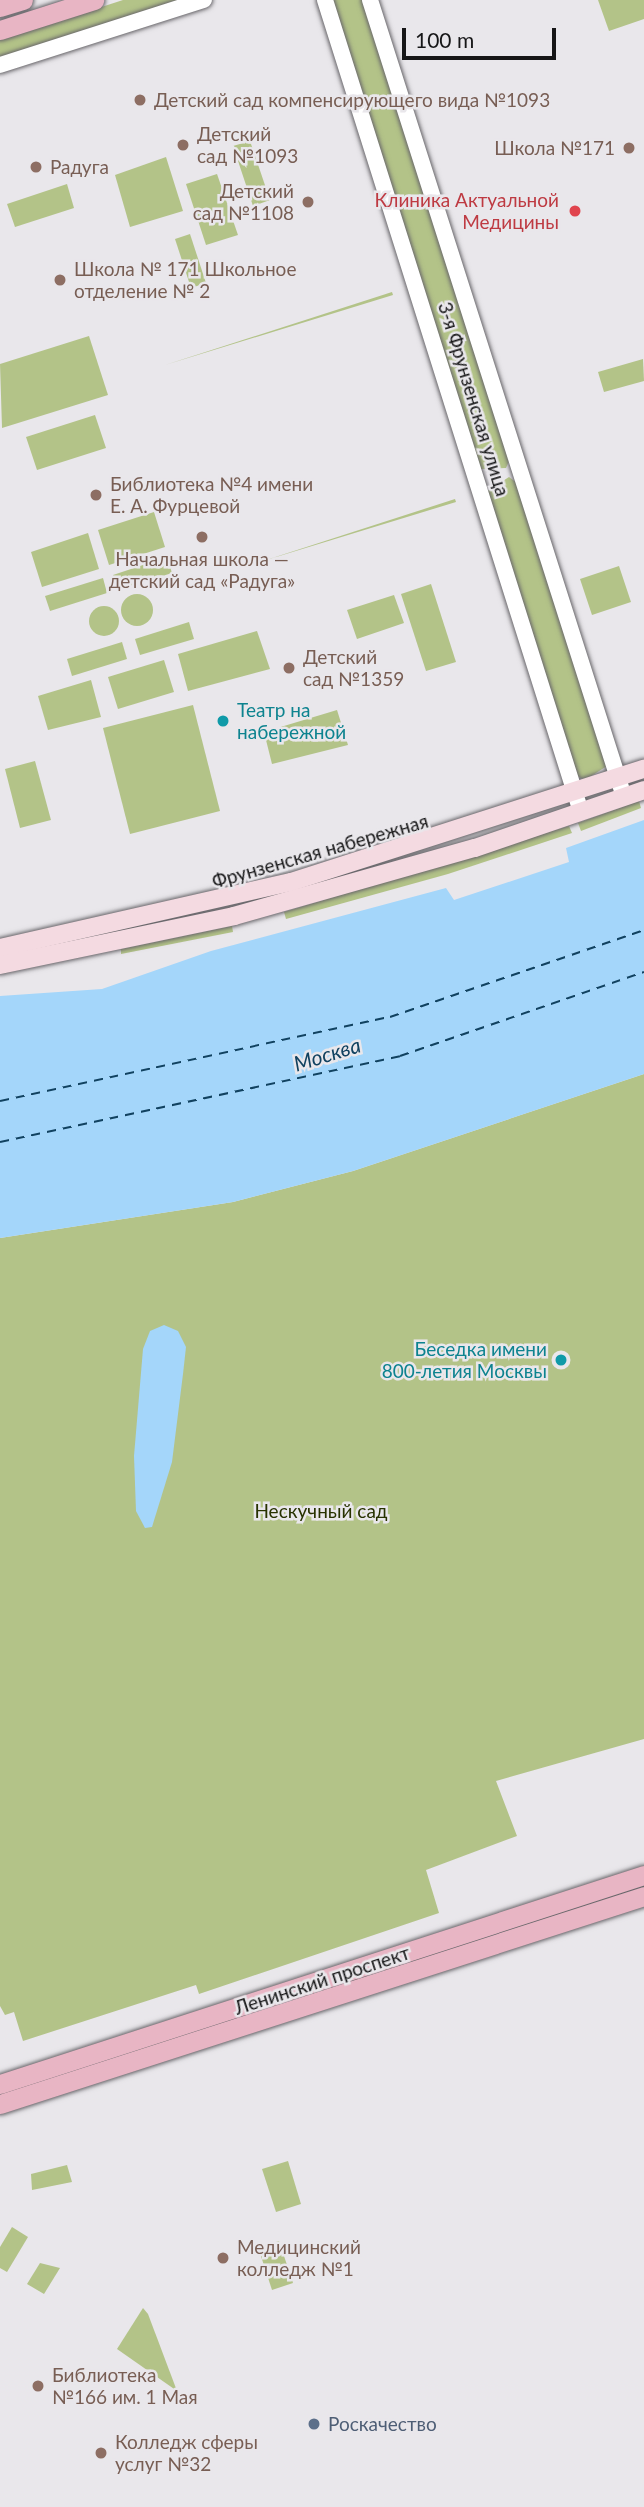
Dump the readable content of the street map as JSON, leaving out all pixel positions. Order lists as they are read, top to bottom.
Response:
{
  "streets": {
    "main road": ["Фрунзенская набережная", "Ленинский проспект"],
    "street": ["3-я Фрунзенская улица"]
  },
  "crossings": [
    ["3-я Фрунзенская улица", "Фрунзенская набережная"]
  ],
  "water": ["Москва"],
  "parks": ["Нескучный сад"],
  "places": [
    "Детский сад компенсирующего вида №1093",
    "Детский сад №1093",
    "Школа №171",
    "Радуга",
    "Детский сад №1108",
    "Клиника Актуальной Медицины",
    "Школа № 171 Школьное отделение № 2",
    "Библиотека №4 имени Е. А. Фурцевой",
    "Начальная школа — детский сад «Радуга»",
    "Детский сад №1359",
    "Театр на набережной",
    "Беседка имени 800-летия Москвы",
    "Медицинский колледж №1",
    "Библиотека №166 им. 1 Мая",
    "Роскачество",
    "Колледж сферы услуг №32"
  ],
  "scale_bar": "100 m"
}
